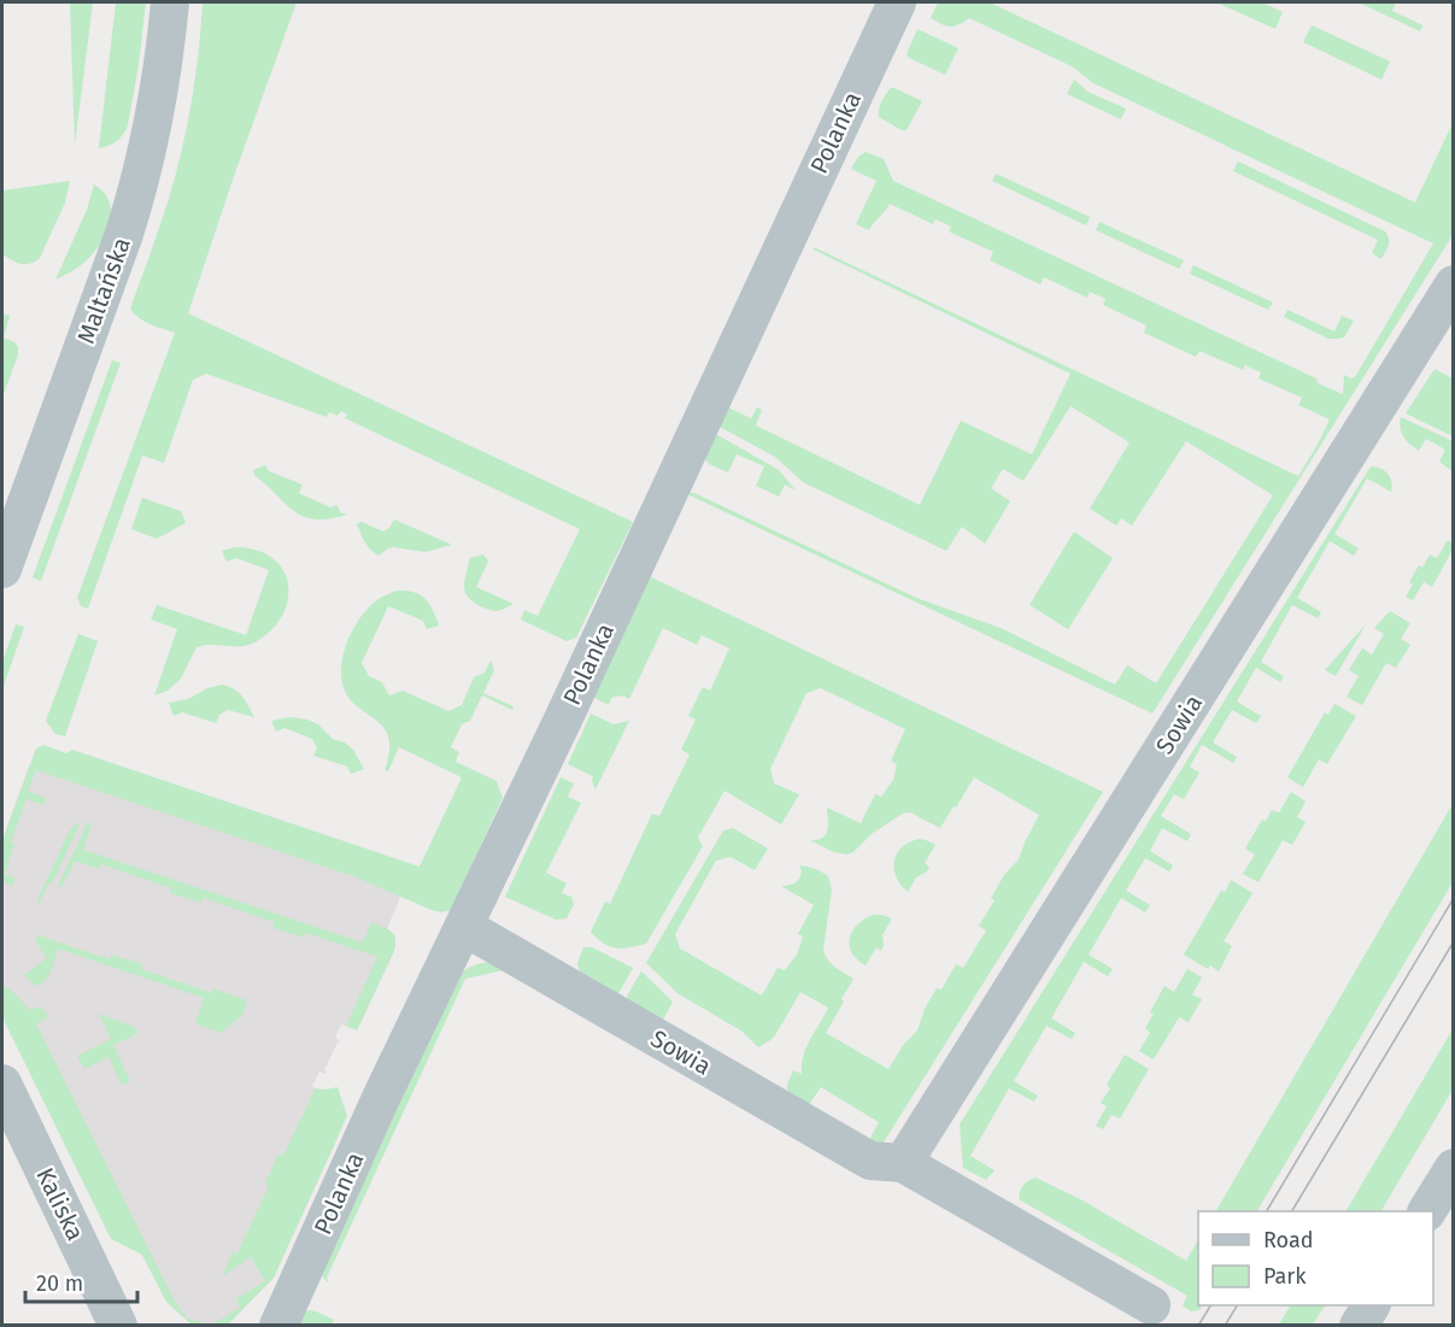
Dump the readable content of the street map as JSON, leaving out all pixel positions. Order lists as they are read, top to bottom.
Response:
{
  "streets": {
    "street": [
      "Polanka",
      "Maltańska",
      "Sowia",
      "Kaliska"
    ]
  },
  "crossings": [
    ["Polanka", "Sowia"]
  ],
  "legend": ["Road", "Park"],
  "scale_bar": "20 m"
}
